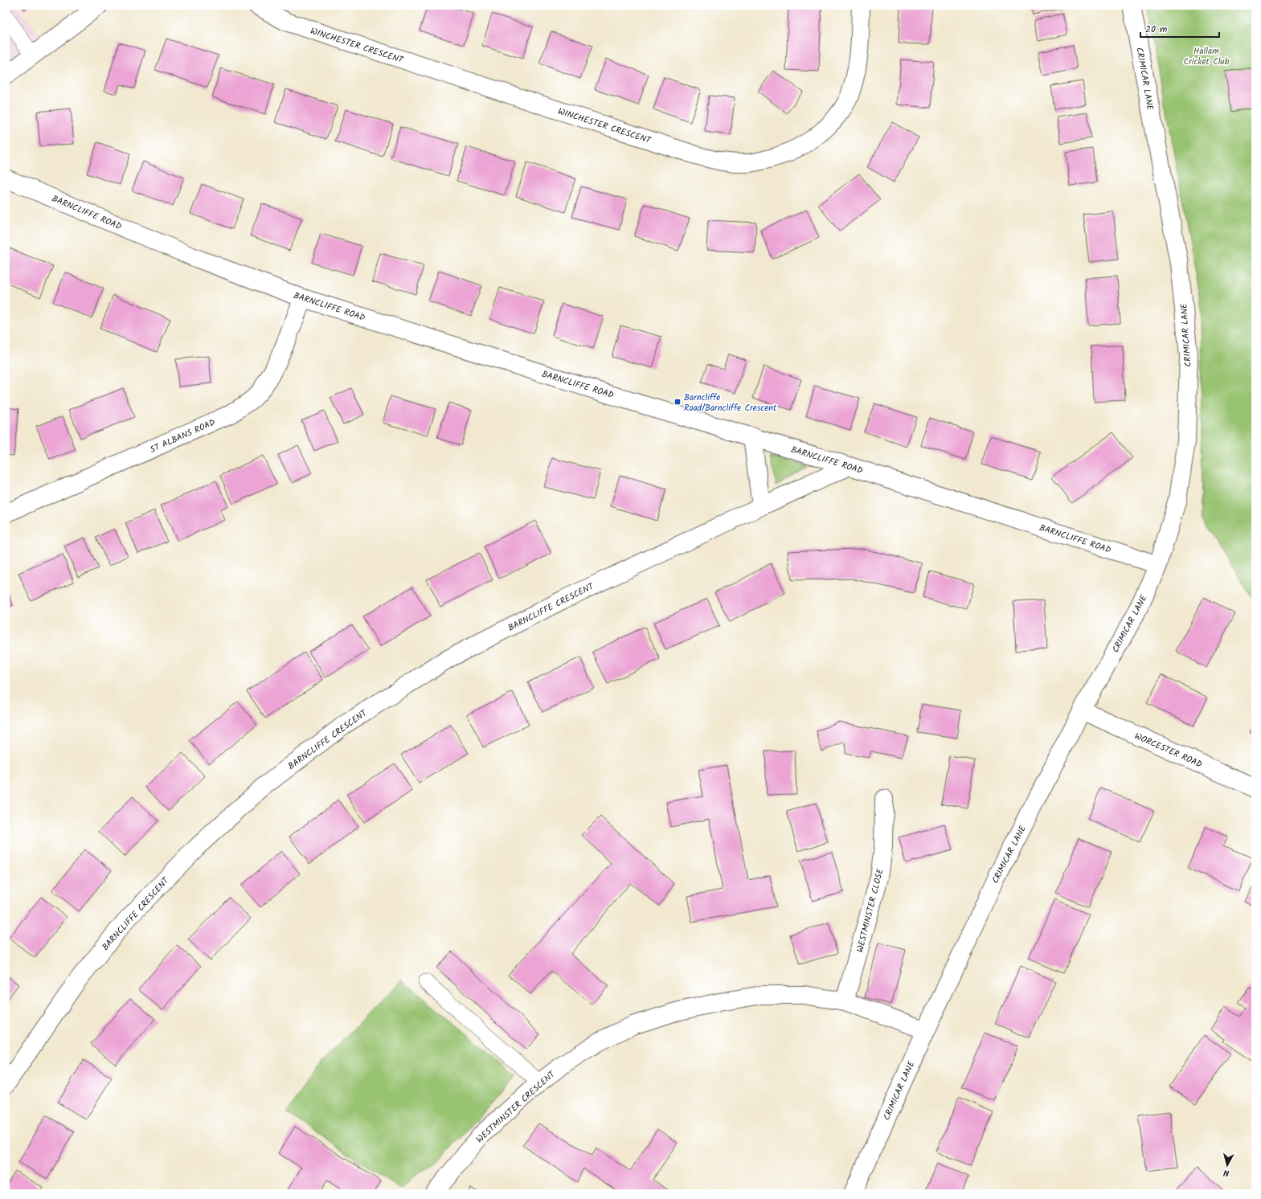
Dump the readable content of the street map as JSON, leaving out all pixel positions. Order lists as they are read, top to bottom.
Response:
{
  "streets": {
    "street": [
      "WINCHESTER CRESCENT",
      "CRIMICAR LANE",
      "BARNCLIFFE ROAD",
      "ST ALBANS ROAD",
      "BARNCLIFFE CRESCENT",
      "WORCESTER ROAD",
      "WESTMINSTER CLOSE",
      "WESTMINSTER CRESCENT"
    ]
  },
  "crossings": [
    ["CRIMICAR LANE", "BARNCLIFFE ROAD"],
    ["CRIMICAR LANE", "WORCESTER ROAD"],
    ["CRIMICAR LANE", "WESTMINSTER CRESCENT"],
    ["BARNCLIFFE ROAD", "ST ALBANS ROAD"],
    ["BARNCLIFFE ROAD", "BARNCLIFFE CRESCENT"],
    ["WESTMINSTER CLOSE", "WESTMINSTER CRESCENT"]
  ],
  "parks": ["Hallam Cricket Club"],
  "places": {
    "transit": ["Barncliffe Road/Barncliffe Crescent"]
  },
  "scale_bar": "20 m",
  "north": "bottom"
}
